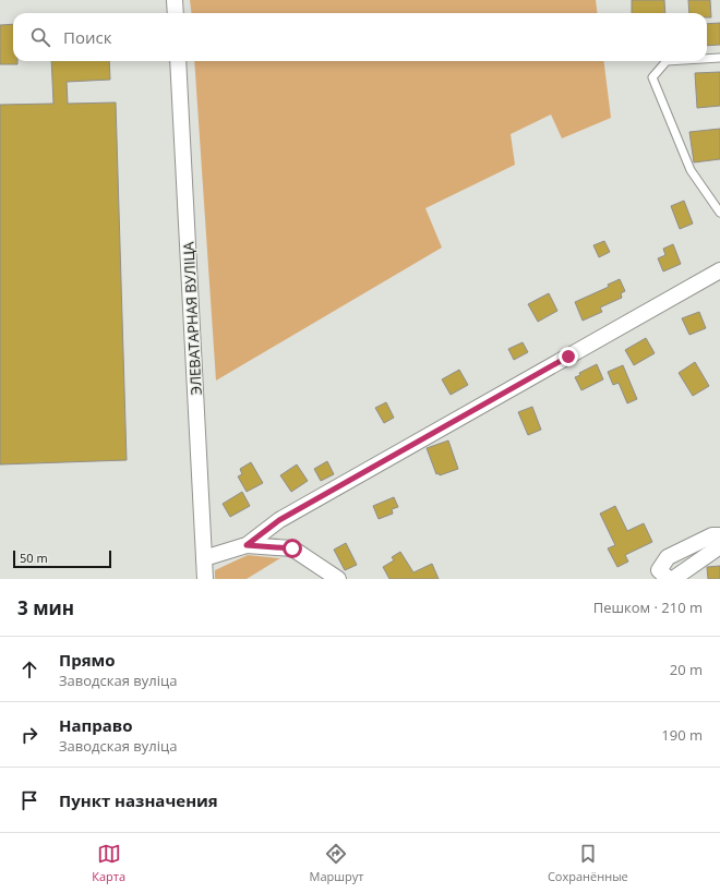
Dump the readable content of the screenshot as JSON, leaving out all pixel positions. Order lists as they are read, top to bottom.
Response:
{
  "streets": {
    "street": ["ЭЛЕВАТАРНАЯ ВУЛІЦА"]
  },
  "scale_bar": "50 m",
  "page": {
    "search": "Поиск",
    "scale": "50 m",
    "heading": ["3 мин", "Пешком · 210 m"],
    "list": [
      ["Прямо", "Заводская вуліца", "20 m"],
      ["Направо", "Заводская вуліца", "190 m"],
      "Пункт назначения"
    ],
    "nav": ["Карта", "Маршрут", "Сохранённые"]
  }
}
